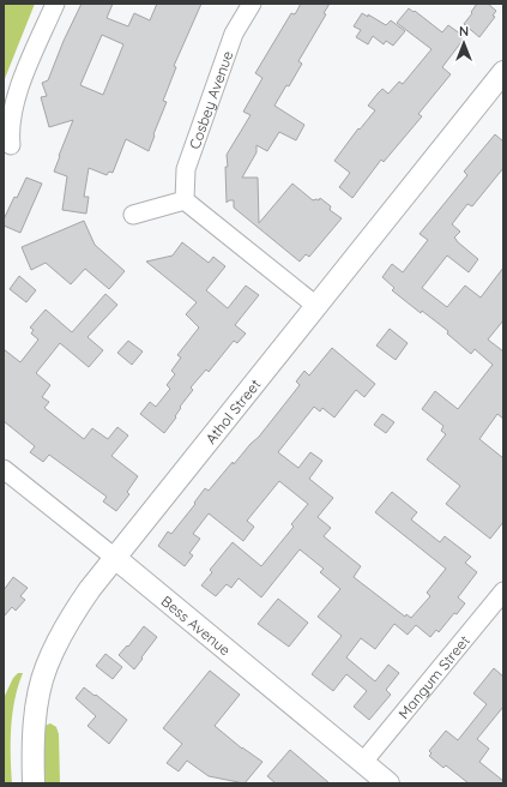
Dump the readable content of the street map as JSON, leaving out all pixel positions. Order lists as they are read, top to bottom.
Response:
{
  "streets": {
    "street": [
      "Cosbey Avenue",
      "Athol Street",
      "Bess Avenue",
      "Mangum Street"
    ]
  },
  "crossings": [
    ["Athol Street", "Bess Avenue"],
    ["Bess Avenue", "Mangum Street"]
  ],
  "north": "top"
}
